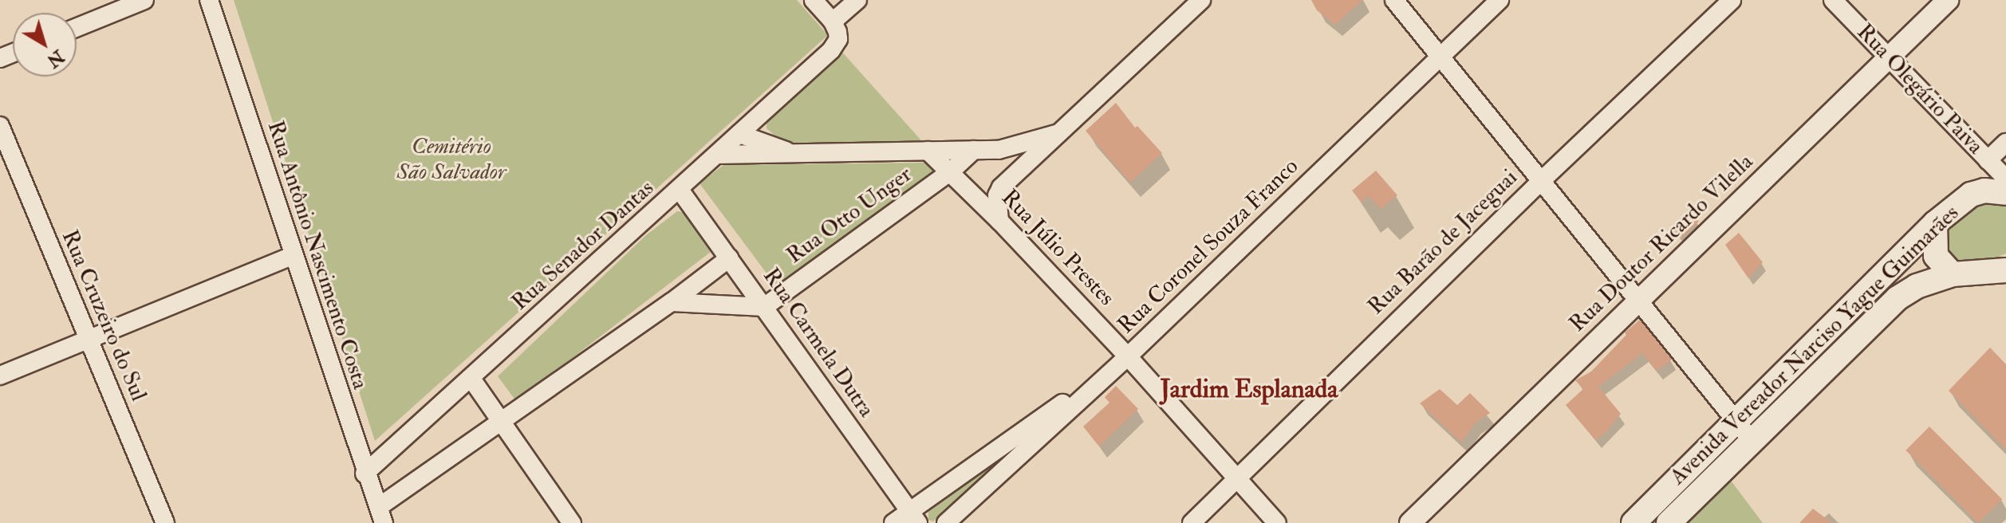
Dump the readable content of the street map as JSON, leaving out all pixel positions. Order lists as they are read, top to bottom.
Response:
{
  "streets": {
    "main road": ["Avenida Vereador Narciso Yague Guimarães"],
    "street": [
      "Rua Olegário Paiva",
      "Rua Otto Unger",
      "Rua Barão de Jaceguai",
      "Rua Doutor Ricardo Vilella",
      "Rua Senador Dantas",
      "Rua Coronel Souza Franco",
      "Rua Júlio Prestes",
      "Rua Antônio Nascimento Costa",
      "Rua Cruzeiro do Sul",
      "Rua Carmela Dutra"
    ]
  },
  "crossings": [
    ["Rua Olegário Paiva", "Rua Doutor Ricardo Vilella"],
    ["Rua Otto Unger", "Rua Senador Dantas"],
    ["Rua Otto Unger", "Rua Júlio Prestes"],
    ["Rua Otto Unger", "Rua Carmela Dutra"],
    ["Rua Barão de Jaceguai", "Rua Júlio Prestes"],
    ["Rua Senador Dantas", "Rua Antônio Nascimento Costa"],
    ["Rua Senador Dantas", "Rua Carmela Dutra"],
    ["Rua Coronel Souza Franco", "Rua Júlio Prestes"]
  ],
  "districts": ["Jardim Esplanada"],
  "parks": ["Cemitério São Salvador"],
  "north": "bottom right"
}
